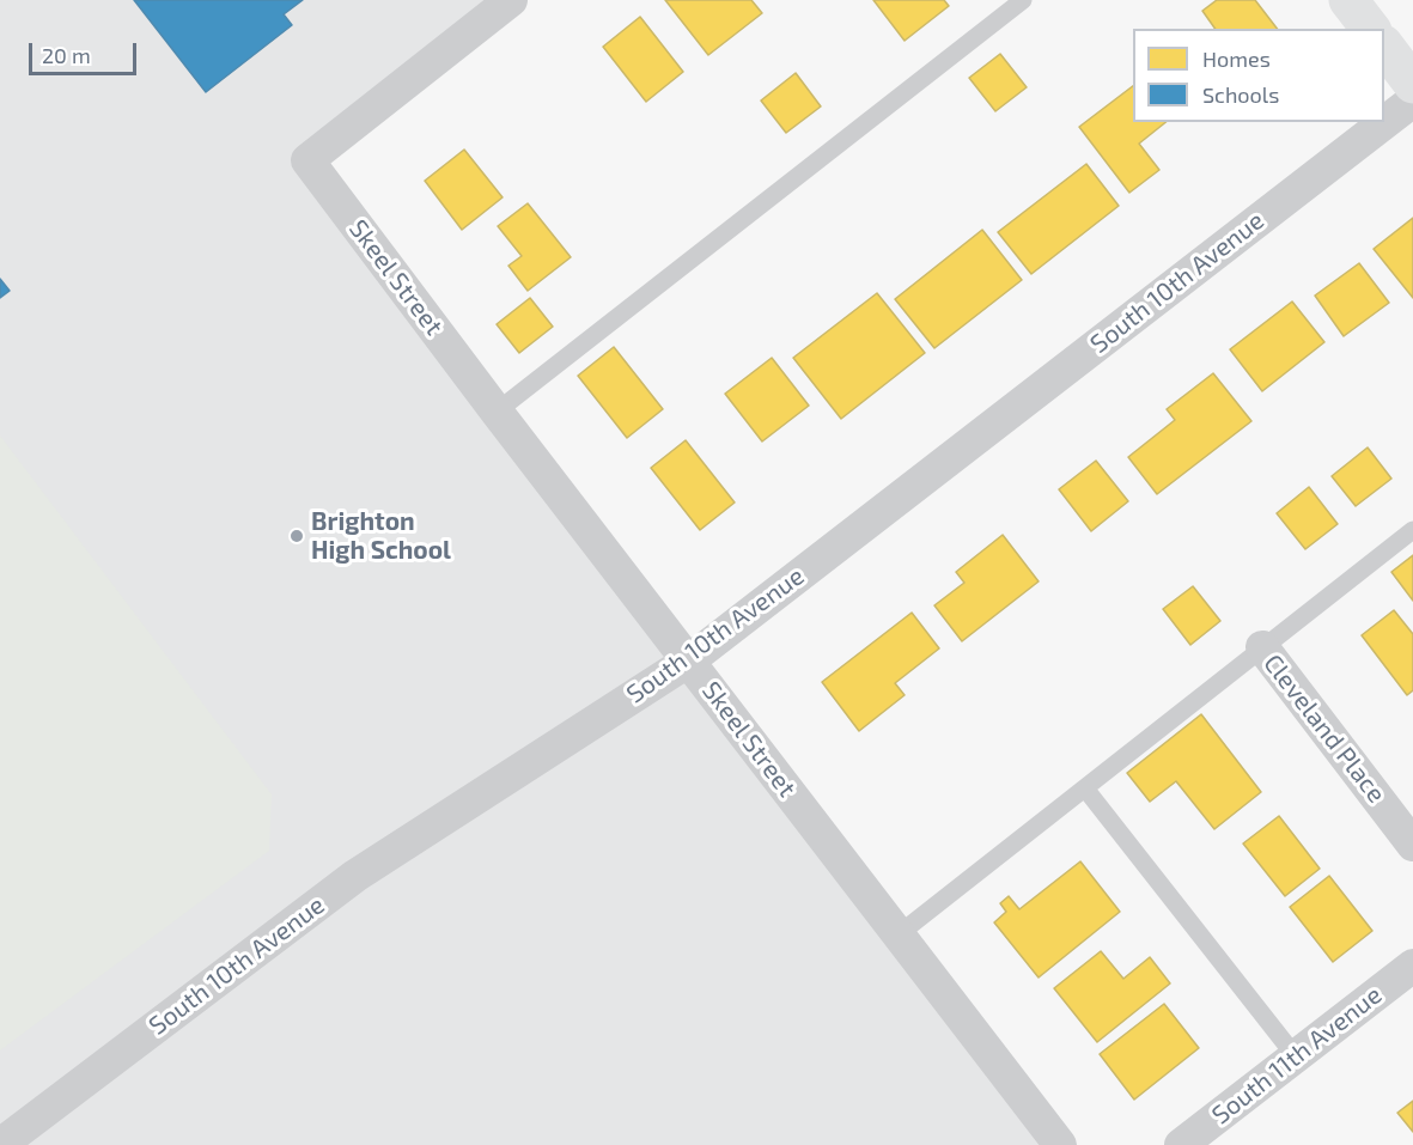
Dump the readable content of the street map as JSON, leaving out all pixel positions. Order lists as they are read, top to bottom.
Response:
{
  "streets": {
    "street": [
      "Skeel Street",
      "South 10th Avenue",
      "Cleveland Place",
      "South 11th Avenue"
    ]
  },
  "crossings": [
    ["Skeel Street", "South 10th Avenue"]
  ],
  "places": ["Brighton High School"],
  "legend": ["Homes", "Schools"],
  "scale_bar": "20 m"
}
